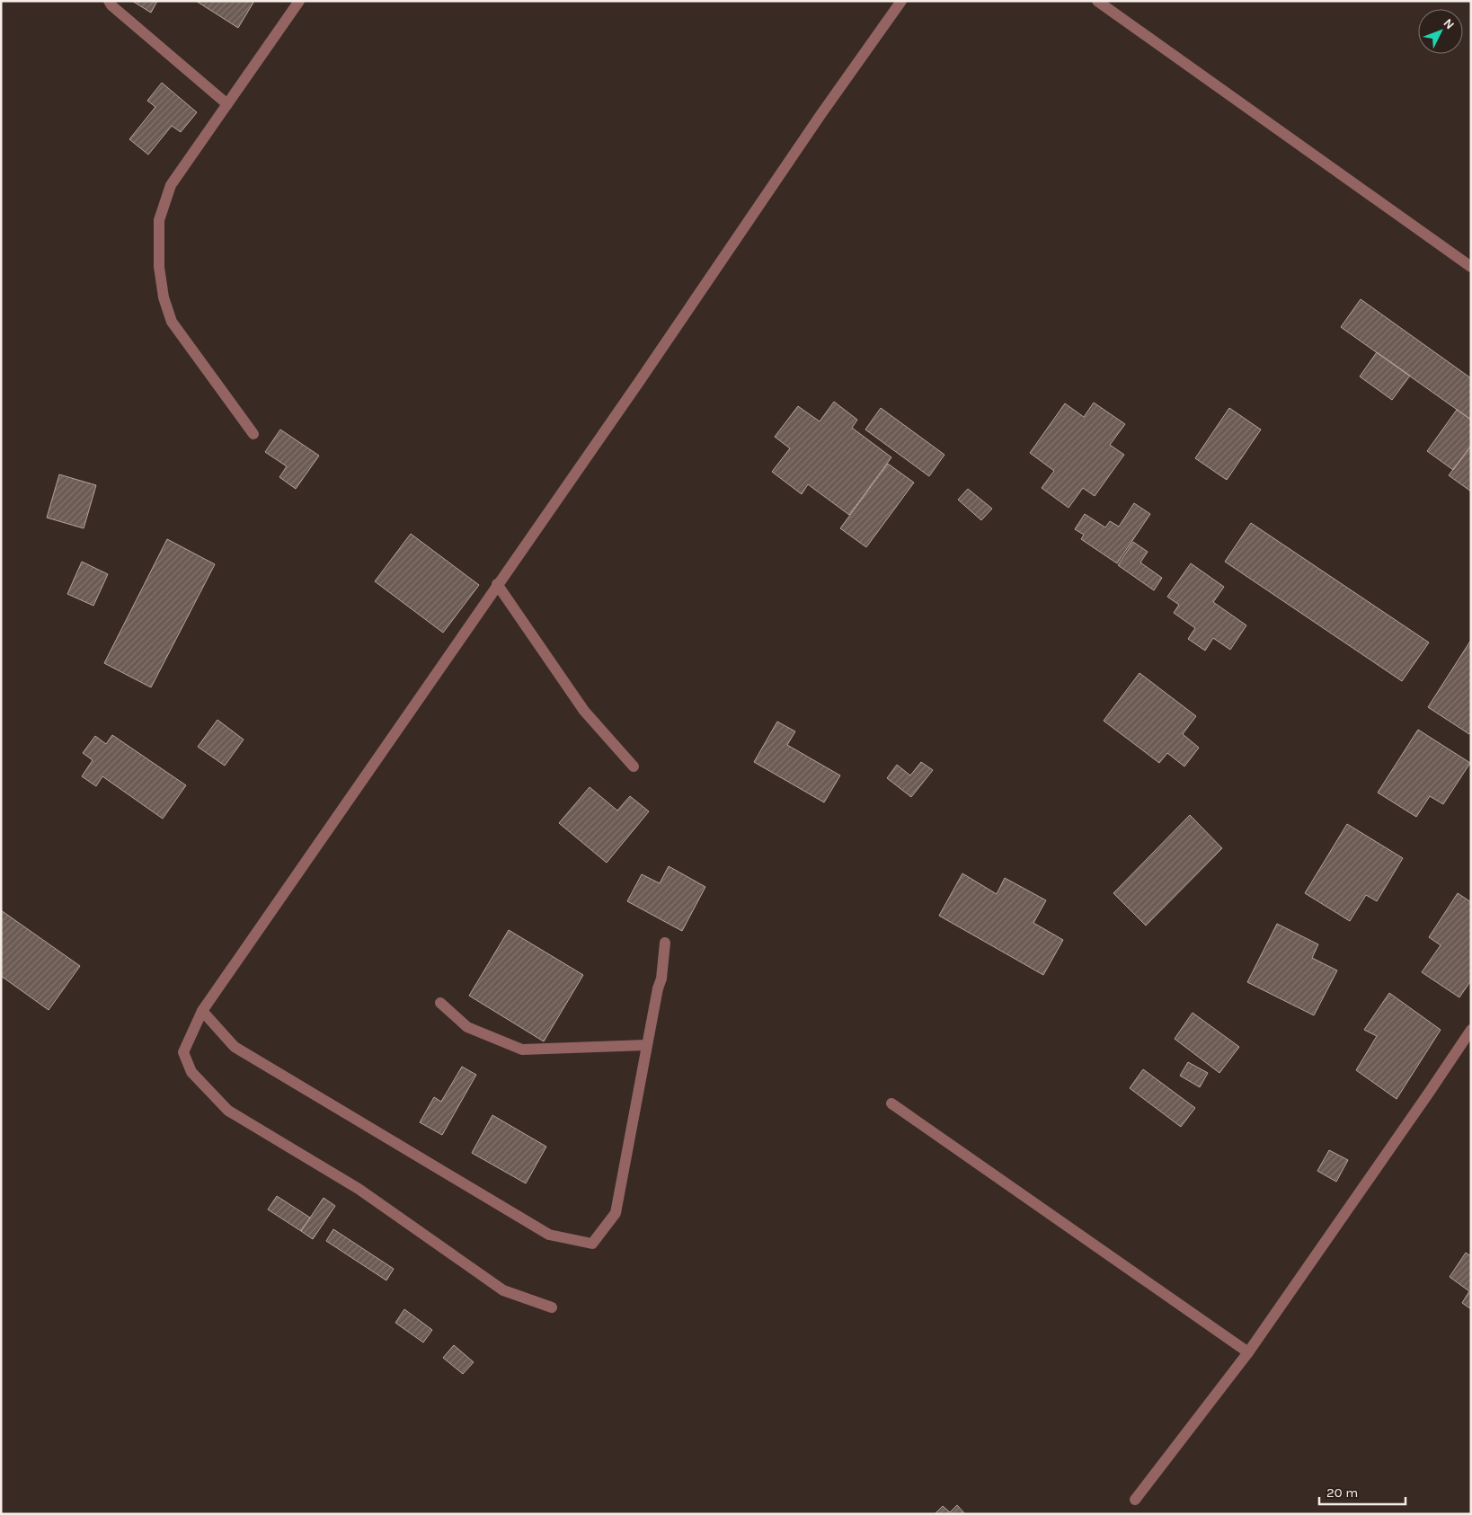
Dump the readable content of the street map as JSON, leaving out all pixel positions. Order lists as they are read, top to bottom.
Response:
{
  "scale_bar": "20 m",
  "north": "top right"
}
